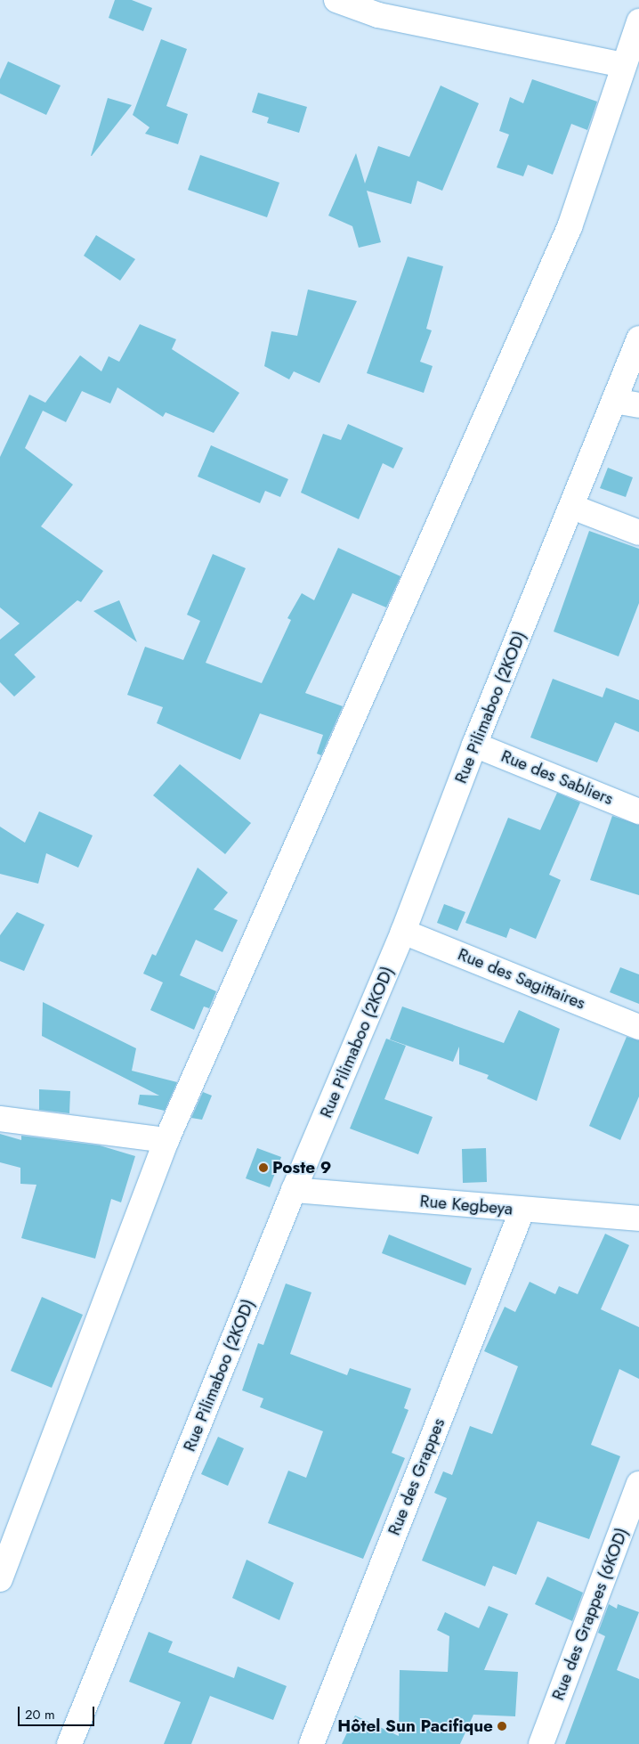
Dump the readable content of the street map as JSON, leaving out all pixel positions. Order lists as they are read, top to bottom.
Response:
{
  "streets": {
    "street": [
      "Rue Pilimaboo (2KOD)",
      "Rue des Sabliers",
      "Rue des Sagittaires",
      "Rue Kegbeya",
      "Rue des Grappes",
      "Rue des Grappes (6KOD)"
    ]
  },
  "crossings": [
    ["Rue Pilimaboo (2KOD)", "Rue des Sabliers"],
    ["Rue Pilimaboo (2KOD)", "Rue des Sagittaires"],
    ["Rue Pilimaboo (2KOD)", "Rue Kegbeya"],
    ["Rue Kegbeya", "Rue des Grappes"]
  ],
  "places": ["Poste 9", "Hôtel Sun Pacifique"],
  "scale_bar": "20 m"
}
